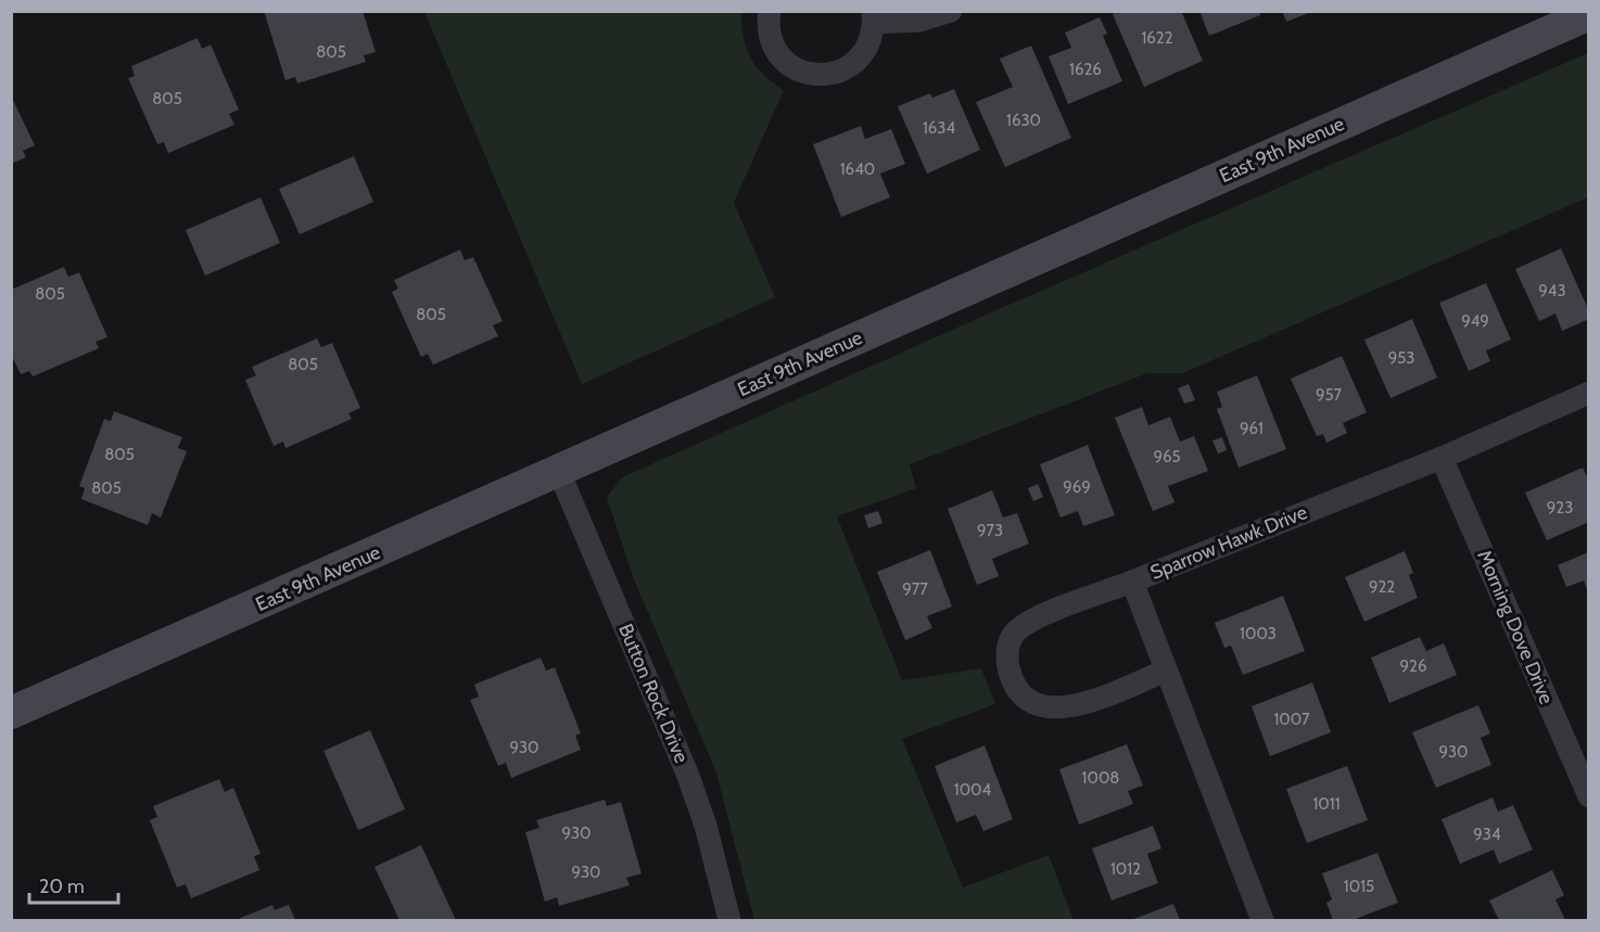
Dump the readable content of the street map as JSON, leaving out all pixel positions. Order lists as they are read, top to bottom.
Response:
{
  "streets": {
    "main road": ["East 9th Avenue"],
    "street": ["Sparrow Hawk Drive", "Morning Dove Drive", "Button Rock Drive"]
  },
  "crossings": [
    ["East 9th Avenue", "Button Rock Drive"],
    ["Sparrow Hawk Drive", "Morning Dove Drive"]
  ],
  "house_numbers": [
    "1622",
    "805",
    "1626",
    "805",
    "1630",
    "1634",
    "1640",
    "943",
    "805",
    "805",
    "949",
    "953",
    "805",
    "957",
    "961",
    "805",
    "965",
    "969",
    "805",
    "923",
    "973",
    "922",
    "977",
    "1003",
    "926",
    "1007",
    "930",
    "930",
    "1008",
    "1004",
    "1011",
    "930",
    "934",
    "1012",
    "930",
    "1015"
  ],
  "scale_bar": "20 m"
}
